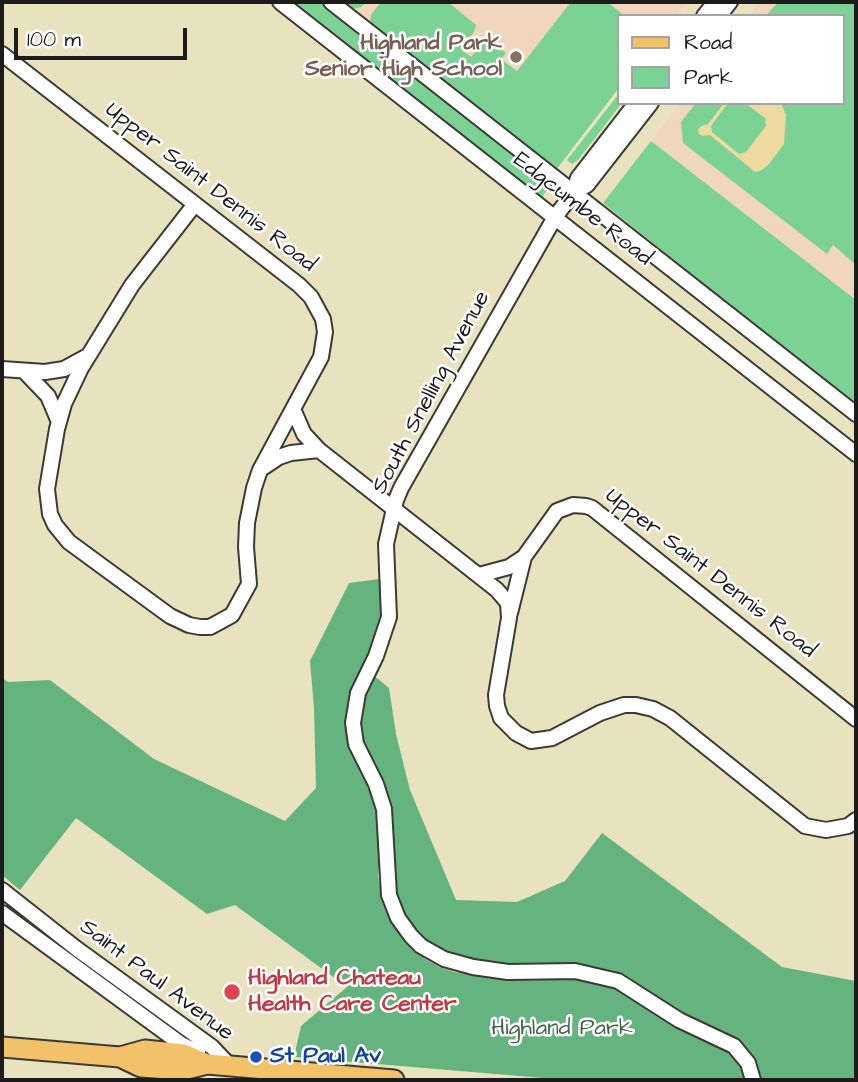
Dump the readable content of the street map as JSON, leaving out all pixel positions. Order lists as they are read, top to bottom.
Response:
{
  "streets": {
    "street": [
      "Upper Saint Dennis Road",
      "Edgcumbe Road",
      "South Snelling Avenue",
      "Saint Paul Avenue"
    ]
  },
  "crossings": [
    ["Edgcumbe Road", "South Snelling Avenue"]
  ],
  "parks": ["Highland Park"],
  "places": ["Highland Park Senior High School", "Highland Chateau Health Care Center", "St Paul Av"],
  "legend": ["Road", "Park"],
  "scale_bar": "100 m"
}
